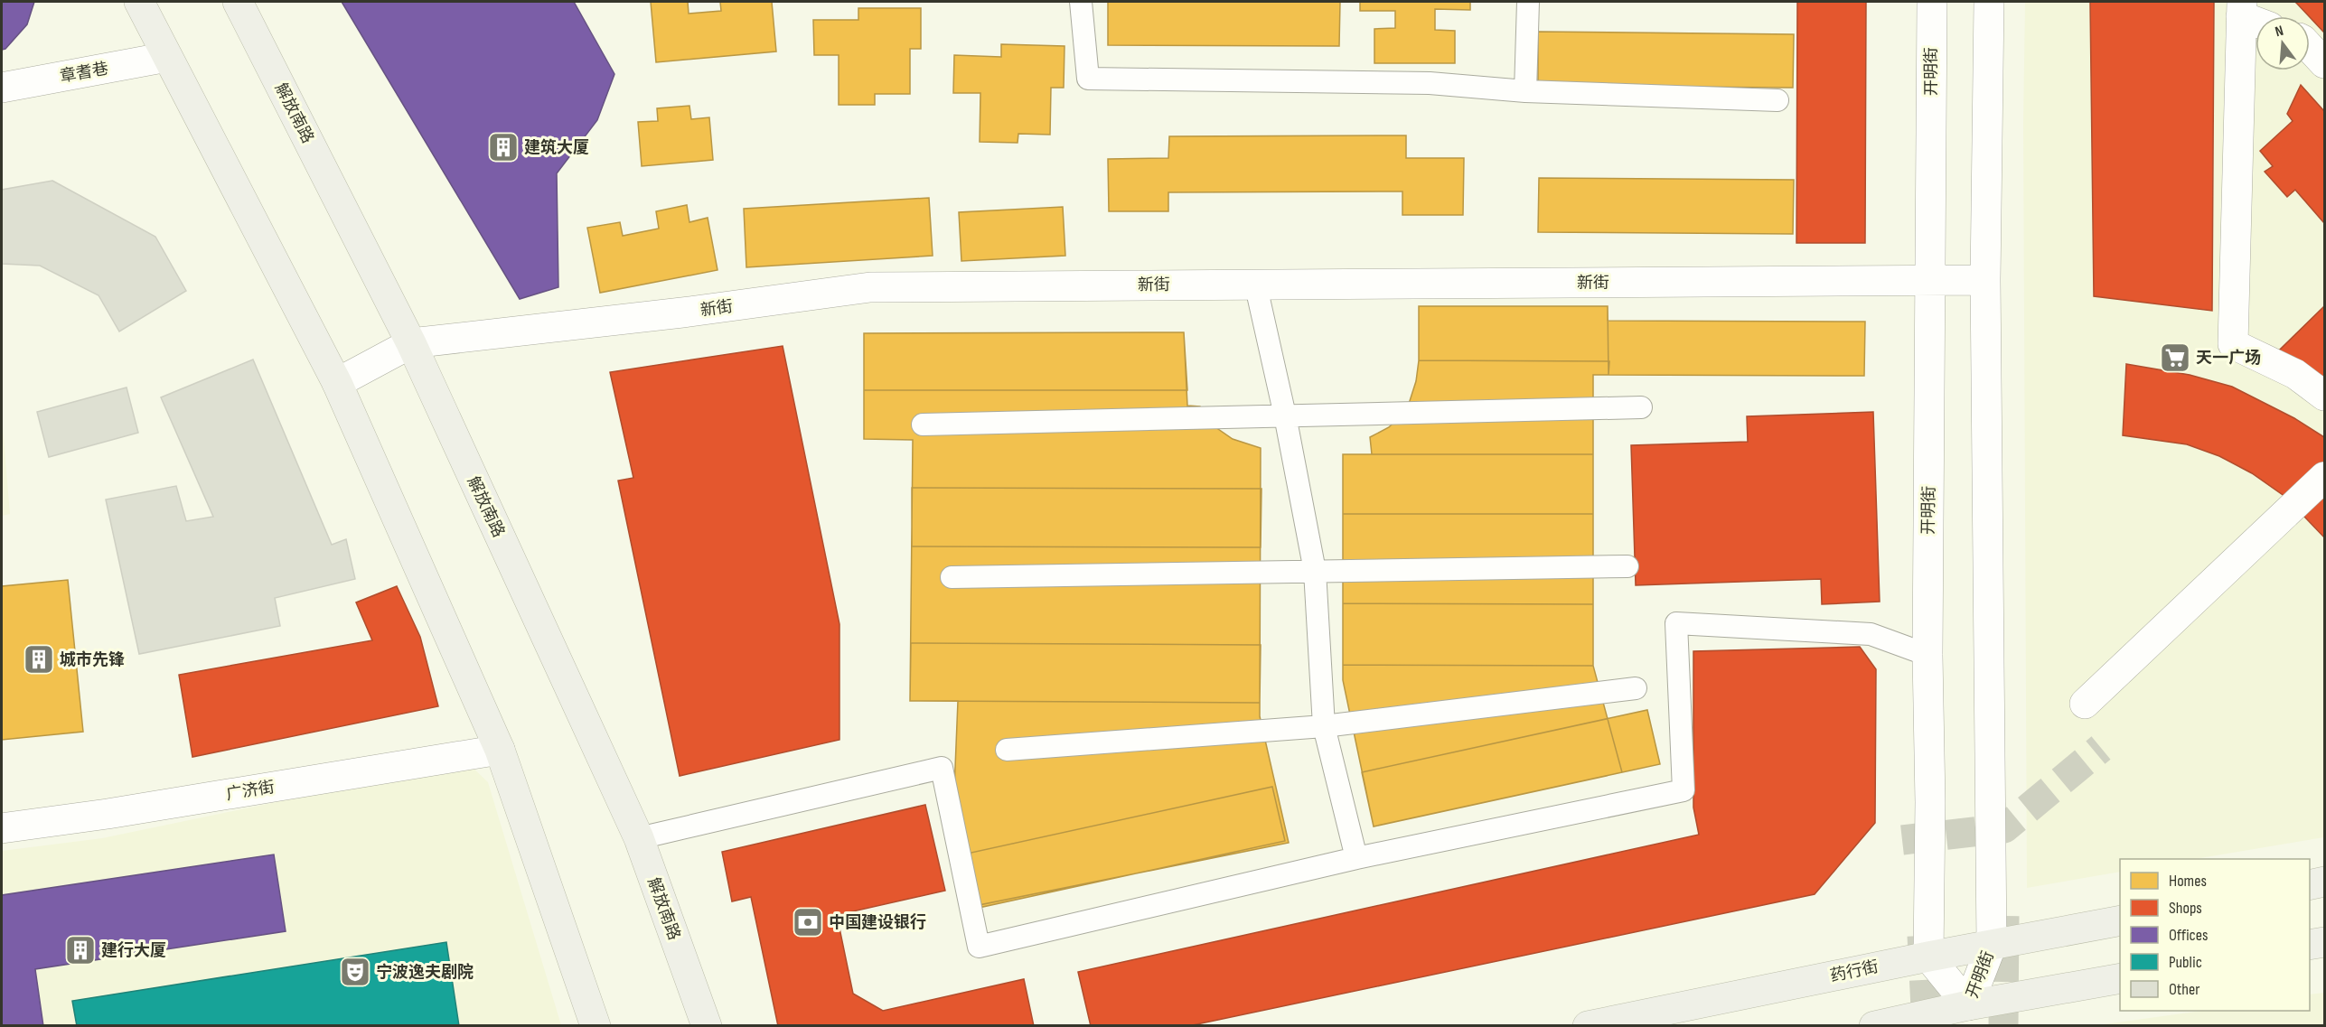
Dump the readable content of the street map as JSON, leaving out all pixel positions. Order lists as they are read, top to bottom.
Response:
{
  "streets": {
    "main road": ["解放南路", "药行街"],
    "street": [
      "开明街",
      "章耆巷",
      "新街",
      "广济街"
    ]
  },
  "crossings": [
    ["开明街", "新街"],
    ["开明街", "药行街"],
    ["解放南路", "新街"]
  ],
  "places": {
    "building": ["建筑大厦", "城市先锋", "建行大厦"],
    "supermarket": ["天一广场"],
    "bank": ["中国建设银行"],
    "theatre": ["宁波逸夫剧院"]
  },
  "legend": [
    "Homes",
    "Shops",
    "Offices",
    "Public",
    "Other"
  ],
  "north": "top"
}
